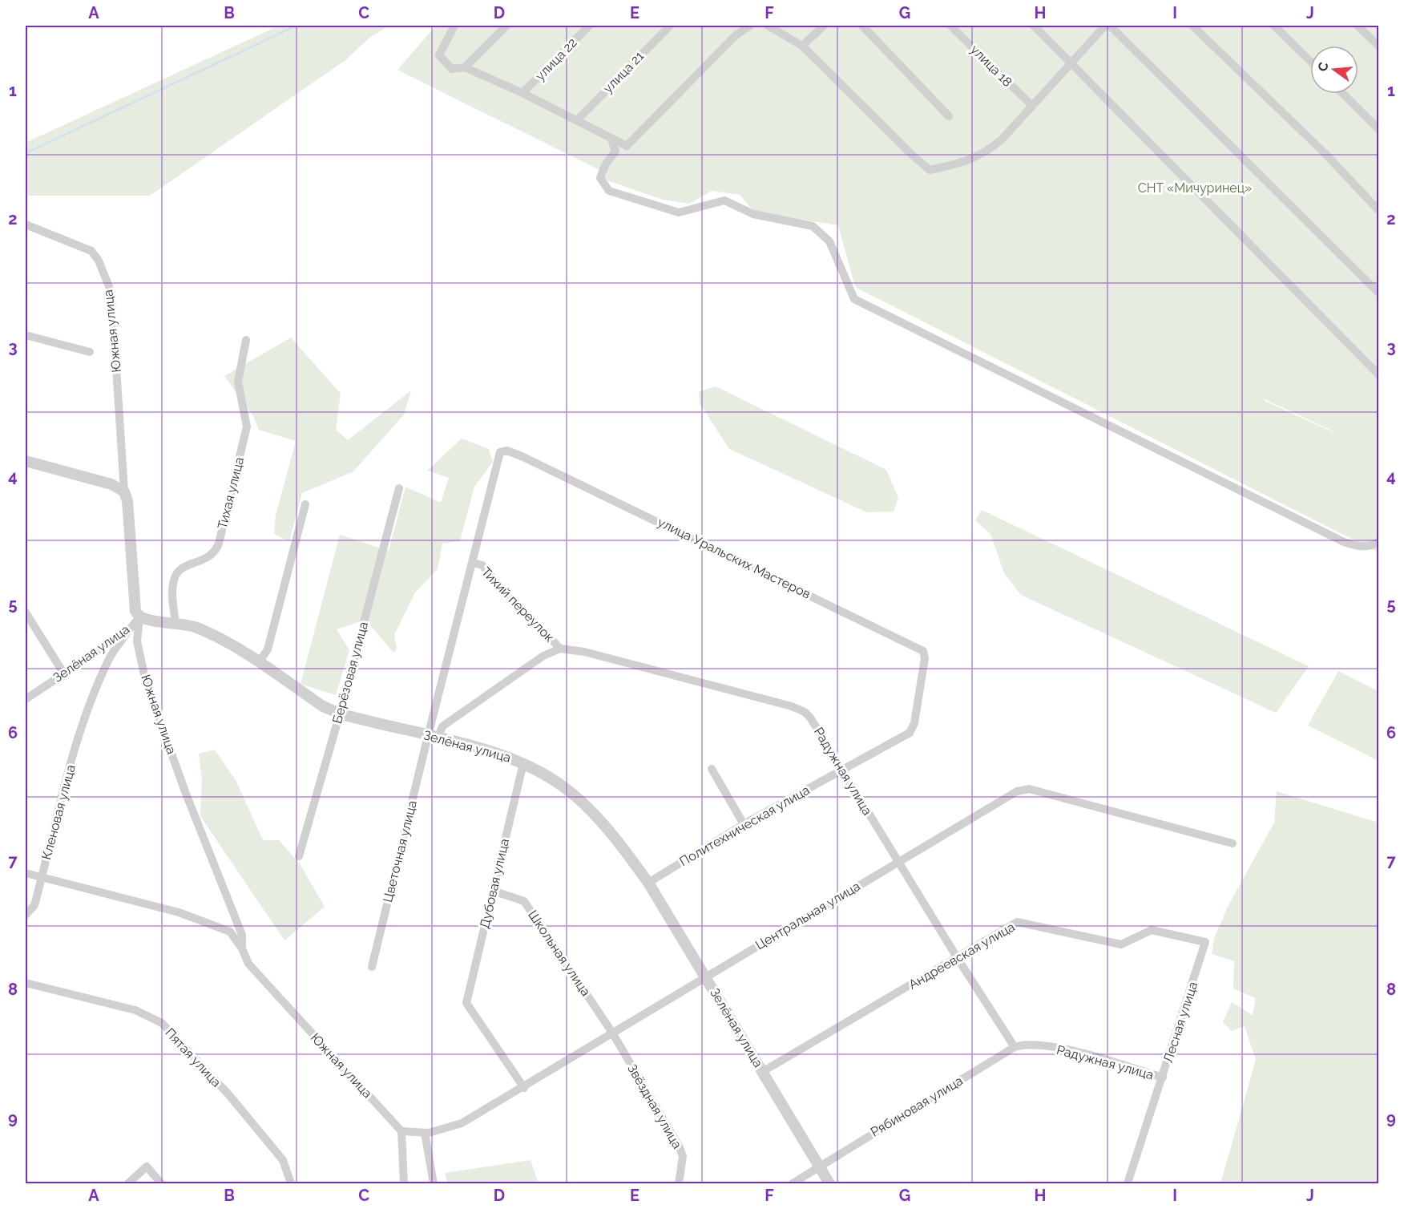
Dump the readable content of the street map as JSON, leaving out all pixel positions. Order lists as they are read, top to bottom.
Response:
{
  "streets": {
    "street": [
      "улица 22",
      "улица 18",
      "улица 21",
      "Южная улица",
      "Тихая улица",
      "улица Уральских Мастеров",
      "Тихий переулок",
      "Зелёная улица",
      "Берёзовая улица",
      "Радужная улица",
      "Кленовая улица",
      "Политехническая улица",
      "Цветочная улица",
      "Дубовая улица",
      "Центральная улица",
      "Школьная улица",
      "Андреевская улица",
      "Лесная улица",
      "Пятая улица",
      "Звёздная улица",
      "Рябиновая улица"
    ]
  },
  "crossings": [
    ["Южная улица", "Зелёная улица"],
    ["Южная улица", "Кленовая улица"],
    ["Южная улица", "Центральная улица"],
    ["Тихая улица", "Зелёная улица"],
    ["улица Уральских Мастеров", "Тихий переулок"],
    ["улица Уральских Мастеров", "Радужная улица"],
    ["улица Уральских Мастеров", "Политехническая улица"],
    ["улица Уральских Мастеров", "Цветочная улица"],
    ["Тихий переулок", "Радужная улица"],
    ["Тихий переулок", "Цветочная улица"],
    ["Зелёная улица", "Берёзовая улица"],
    ["Зелёная улица", "Кленовая улица"],
    ["Зелёная улица", "Политехническая улица"],
    ["Зелёная улица", "Цветочная улица"],
    ["Зелёная улица", "Дубовая улица"],
    ["Зелёная улица", "Центральная улица"],
    ["Зелёная улица", "Андреевская улица"],
    ["Зелёная улица", "Рябиновая улица"],
    ["Радужная улица", "Политехническая улица"],
    ["Радужная улица", "Центральная улица"],
    ["Радужная улица", "Андреевская улица"],
    ["Радужная улица", "Лесная улица"],
    ["Радужная улица", "Рябиновая улица"],
    ["Дубовая улица", "Центральная улица"],
    ["Дубовая улица", "Школьная улица"],
    ["Центральная улица", "Школьная улица"],
    ["Центральная улица", "Звёздная улица"],
    ["Школьная улица", "Звёздная улица"],
    ["Андреевская улица", "Лесная улица"]
  ],
  "parks": ["СНТ «Мичуринец»"],
  "north": "left",
  "grid": {
    "columns": [
      "A",
      "B",
      "C",
      "D",
      "E",
      "F",
      "G",
      "H",
      "I",
      "J"
    ],
    "rows": [
      "1",
      "2",
      "3",
      "4",
      "5",
      "6",
      "7",
      "8",
      "9"
    ]
  }
}
